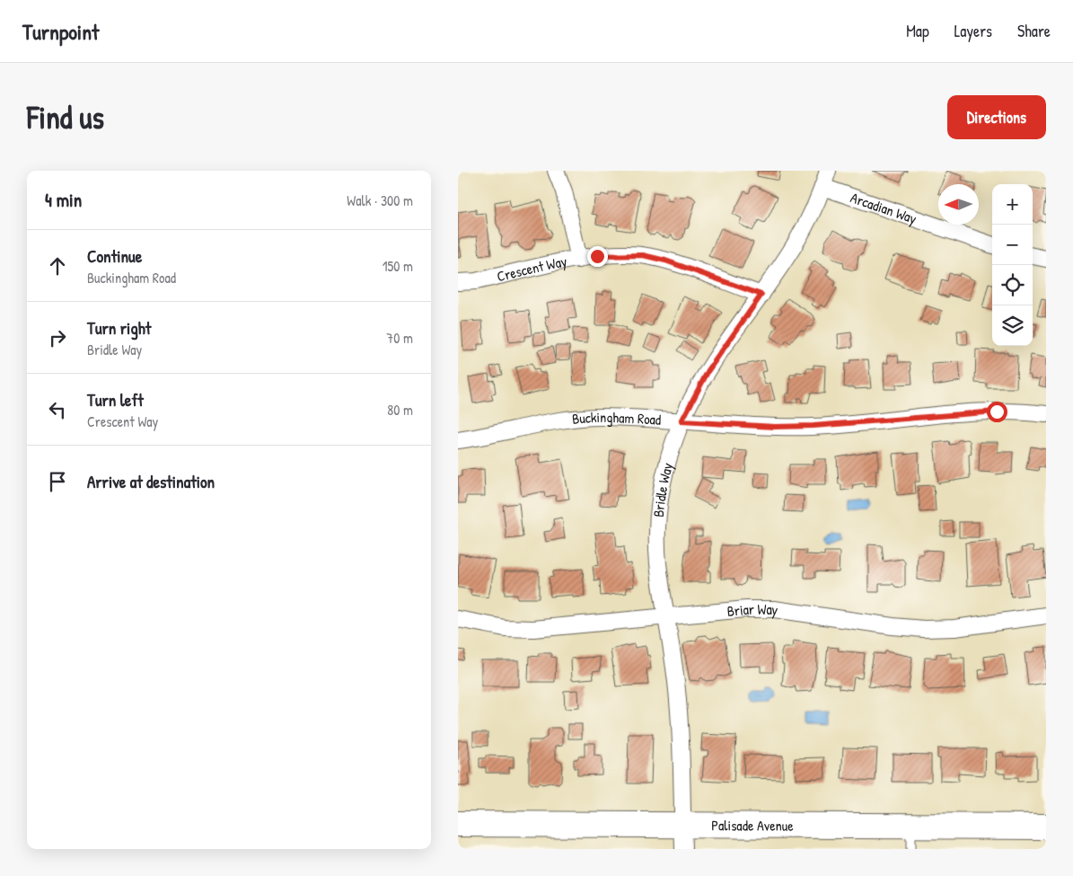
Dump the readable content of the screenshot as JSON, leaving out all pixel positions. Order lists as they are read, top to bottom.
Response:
{
  "streets": {
    "main road": ["Palisade Avenue"],
    "street": [
      "Arcadian Way",
      "Crescent Way",
      "Buckingham Road",
      "Bridle Way",
      "Briar Way"
    ]
  },
  "crossings": [
    ["Arcadian Way", "Bridle Way"],
    ["Crescent Way", "Bridle Way"],
    ["Buckingham Road", "Bridle Way"],
    ["Bridle Way", "Briar Way"],
    ["Bridle Way", "Palisade Avenue"]
  ],
  "north": "left",
  "page": {
    "header": "Turnpoint",
    "nav": ["Map", "Layers", "Share"],
    "buttons": "Directions",
    "title": "Find us",
    "heading": ["4 min", "Walk · 300 m"],
    "map_buttons": ["+", "−"],
    "list": [
      ["Continue", "Buckingham Road", "150 m"],
      ["Turn right", "Bridle Way", "70 m"],
      ["Turn left", "Crescent Way", "80 m"],
      "Arrive at destination"
    ]
  }
}
